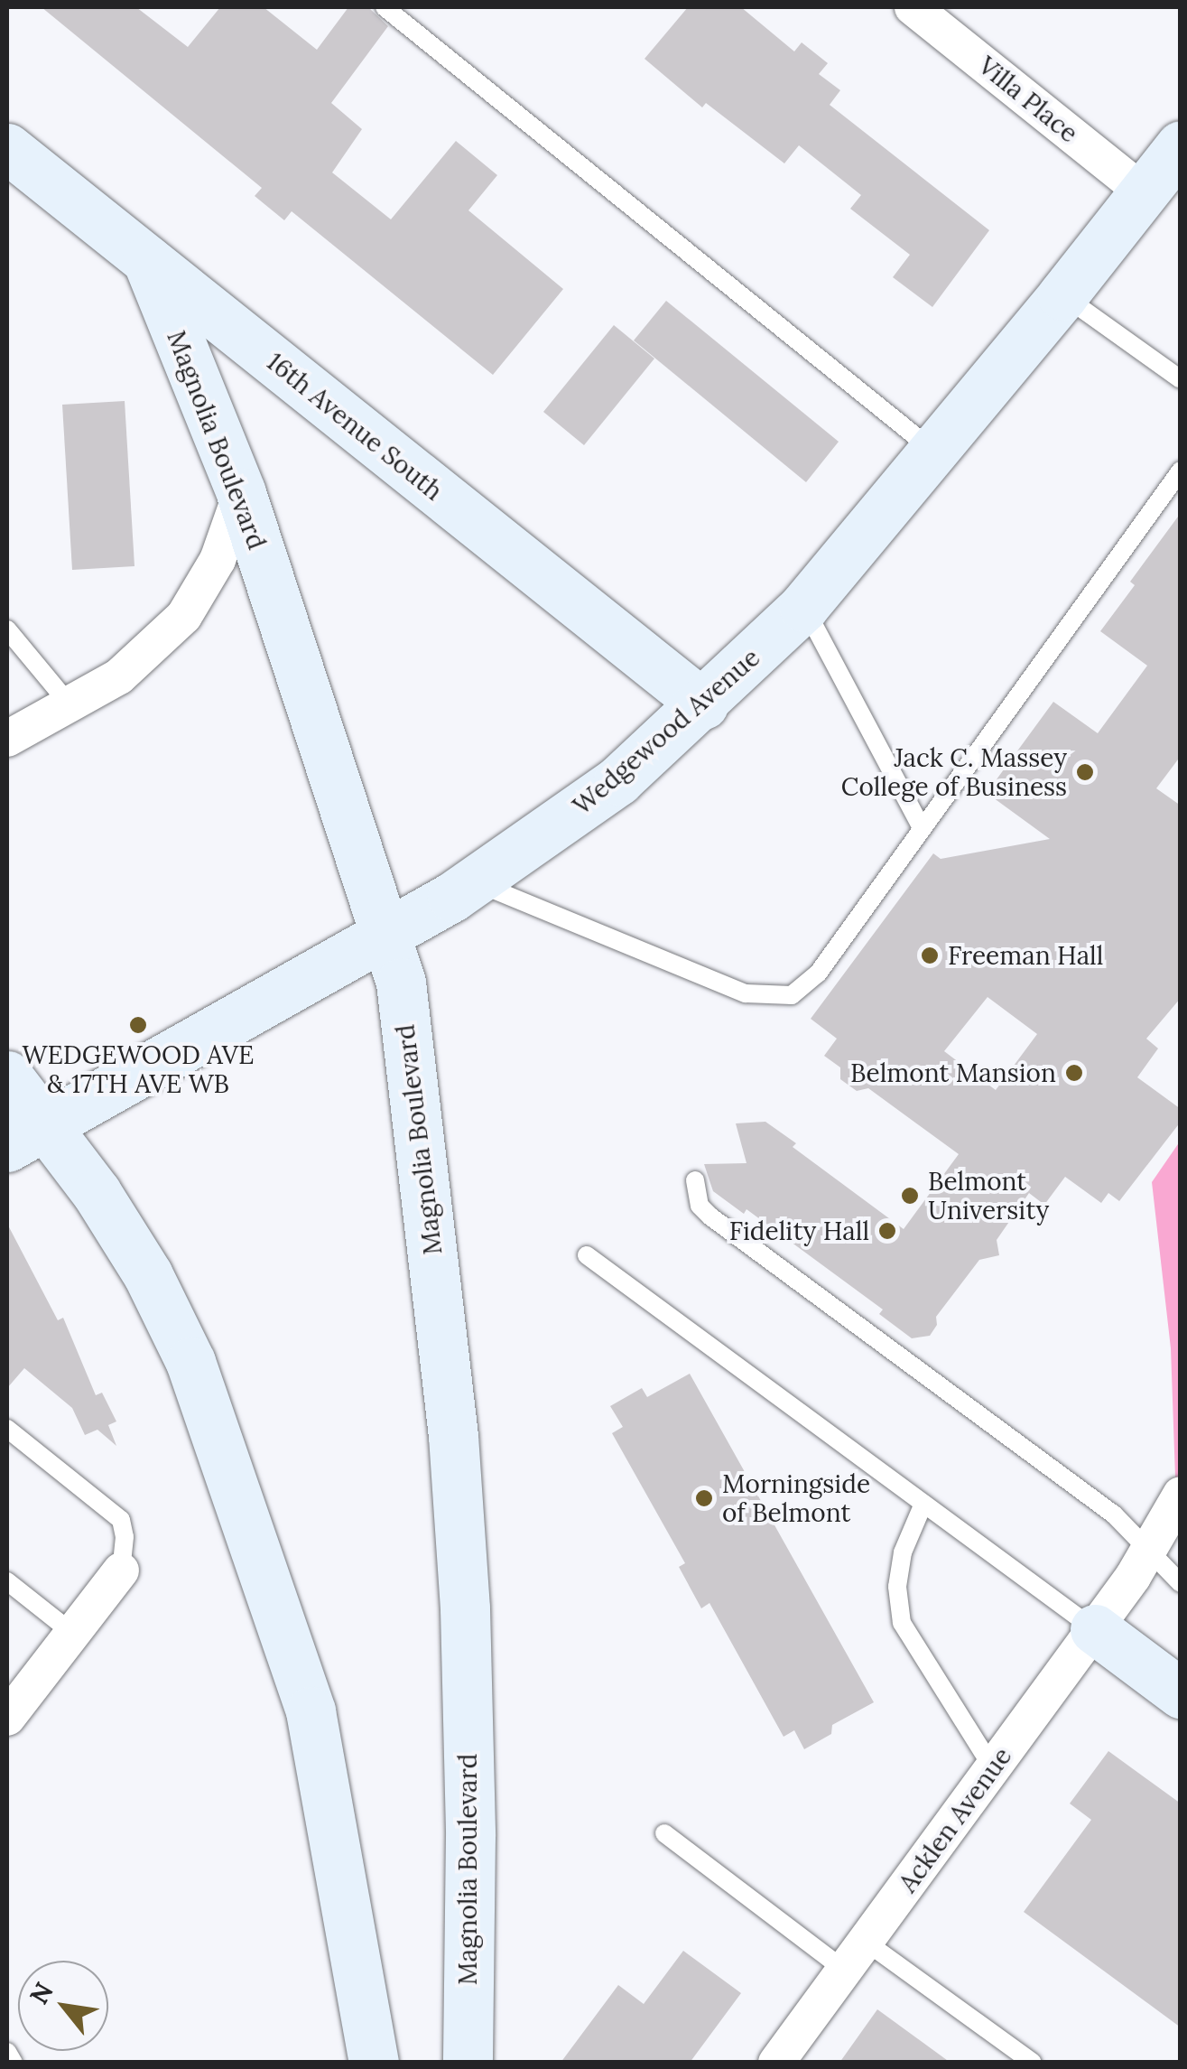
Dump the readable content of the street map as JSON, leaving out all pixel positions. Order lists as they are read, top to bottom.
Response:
{
  "streets": {
    "main road": ["16th Avenue South", "Magnolia Boulevard", "Wedgewood Avenue"],
    "street": ["Villa Place", "Acklen Avenue"]
  },
  "crossings": [
    ["Villa Place", "Wedgewood Avenue"],
    ["16th Avenue South", "Magnolia Boulevard"],
    ["16th Avenue South", "Wedgewood Avenue"],
    ["Magnolia Boulevard", "Wedgewood Avenue"]
  ],
  "places": [
    "Jack C. Massey College of Business",
    "Freeman Hall",
    "WEDGEWOOD AVE & 17TH AVE WB",
    "Belmont Mansion",
    "Belmont University",
    "Fidelity Hall",
    "Morningside of Belmont"
  ],
  "north": "top left"
}
